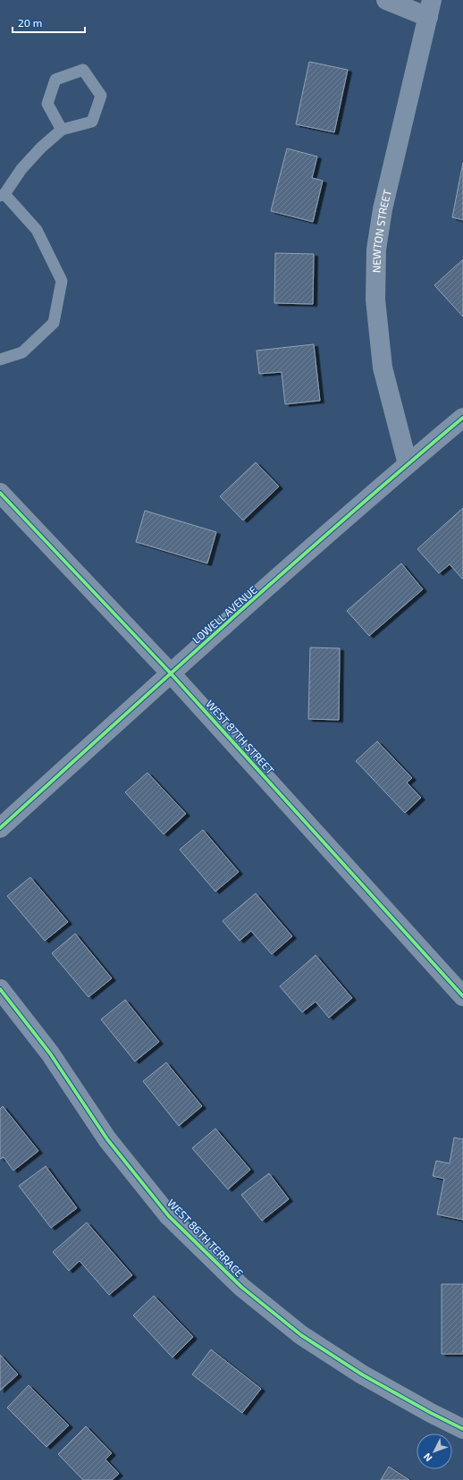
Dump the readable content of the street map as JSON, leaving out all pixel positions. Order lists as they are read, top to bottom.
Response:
{
  "streets": {
    "street": [
      "NEWTON STREET",
      "LOWELL AVENUE",
      "WEST 87TH STREET",
      "WEST 86TH TERRACE"
    ]
  },
  "crossings": [
    ["NEWTON STREET", "LOWELL AVENUE"],
    ["LOWELL AVENUE", "WEST 87TH STREET"]
  ],
  "scale_bar": "20 m",
  "north": "bottom left"
}
